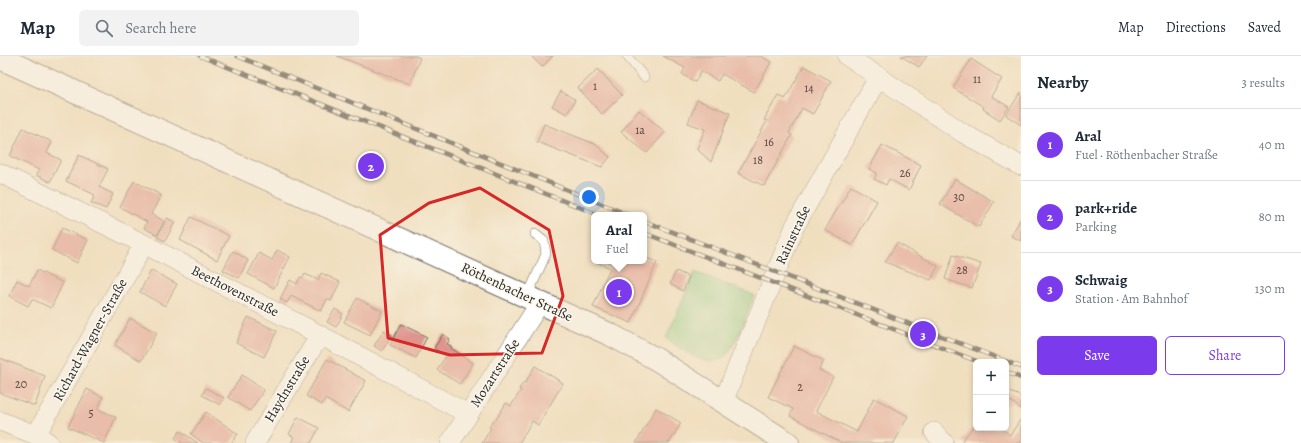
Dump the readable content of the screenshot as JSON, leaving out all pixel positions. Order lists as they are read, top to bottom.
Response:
{
  "streets": {
    "main road": ["Röthenbacher Straße"],
    "street": [
      "Rainstraße",
      "Beethovenstraße",
      "Richard-Wagner-Straße",
      "Mozartstraße",
      "Haydnstraße"
    ]
  },
  "crossings": [
    ["Rainstraße", "Röthenbacher Straße"],
    ["Beethovenstraße", "Richard-Wagner-Straße"],
    ["Beethovenstraße", "Mozartstraße"],
    ["Beethovenstraße", "Haydnstraße"],
    ["Röthenbacher Straße", "Mozartstraße"]
  ],
  "house_numbers": [
    "11",
    "1",
    "14",
    "1a",
    "16",
    "18",
    "26",
    "30",
    "28",
    "20",
    "2",
    "5"
  ],
  "page": {
    "header": "Map",
    "search": "Search here",
    "nav": ["Map", "Directions", "Saved"],
    "heading": ["Nearby", "3 results"],
    "list": [
      {
        "mark": "1",
        "name": "Aral",
        "note": "Fuel · Röthenbacher Straße",
        "value": "40 m"
      },
      {
        "mark": "2",
        "name": "park+ride",
        "note": "Parking",
        "value": "80 m"
      },
      {
        "mark": "3",
        "name": "Schwaig",
        "note": "Station · Am Bahnhof",
        "value": "130 m"
      }
    ],
    "pins": ["2", "1", "3"],
    "popup": ["Aral", "Fuel"],
    "buttons": ["Save", "Share"],
    "map_buttons": ["+", "−"]
  }
}
